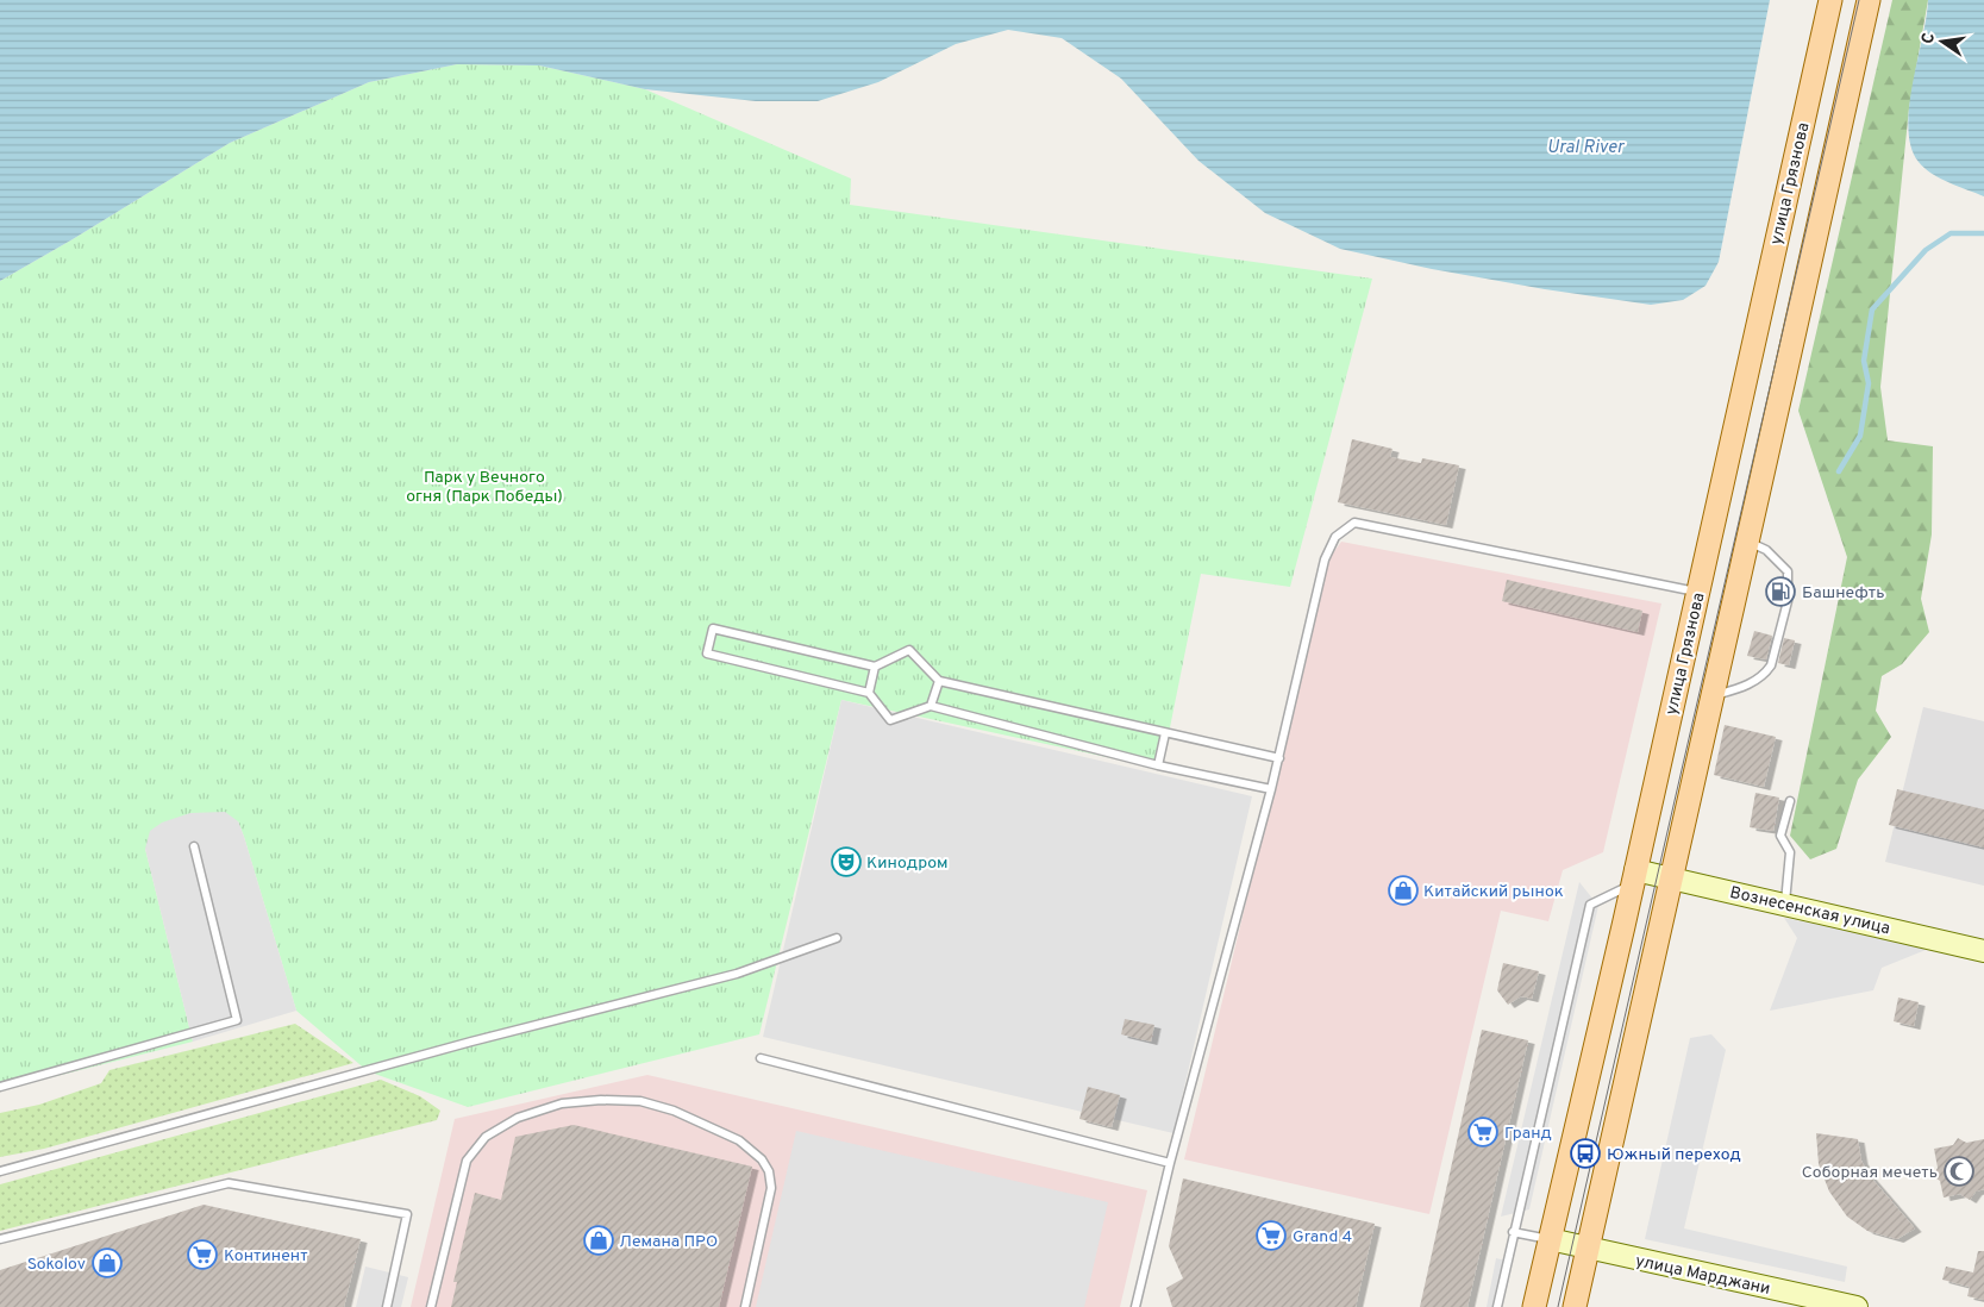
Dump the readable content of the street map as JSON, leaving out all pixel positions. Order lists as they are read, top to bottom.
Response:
{
  "streets": {
    "main road": ["улица Грязнова"],
    "street": ["Вознесенская улица", "улица Марджани"]
  },
  "crossings": [
    ["улица Грязнова", "Вознесенская улица"],
    ["улица Грязнова", "улица Марджани"]
  ],
  "water": ["Ural River"],
  "parks": ["Парк у Вечного огня (Парк Победы)"],
  "places": {
    "fuel station": ["Башнефть"],
    "theatre": ["Кинодром"],
    "shop": ["Китайский рынок", "Лемана ПРО", "Sokolov"],
    "supermarket": ["Гранд", "Grand 4", "Континент"],
    "bus stop": ["Южный переход"],
    "mosque": ["Соборная мечеть"]
  },
  "north": "left"
}
